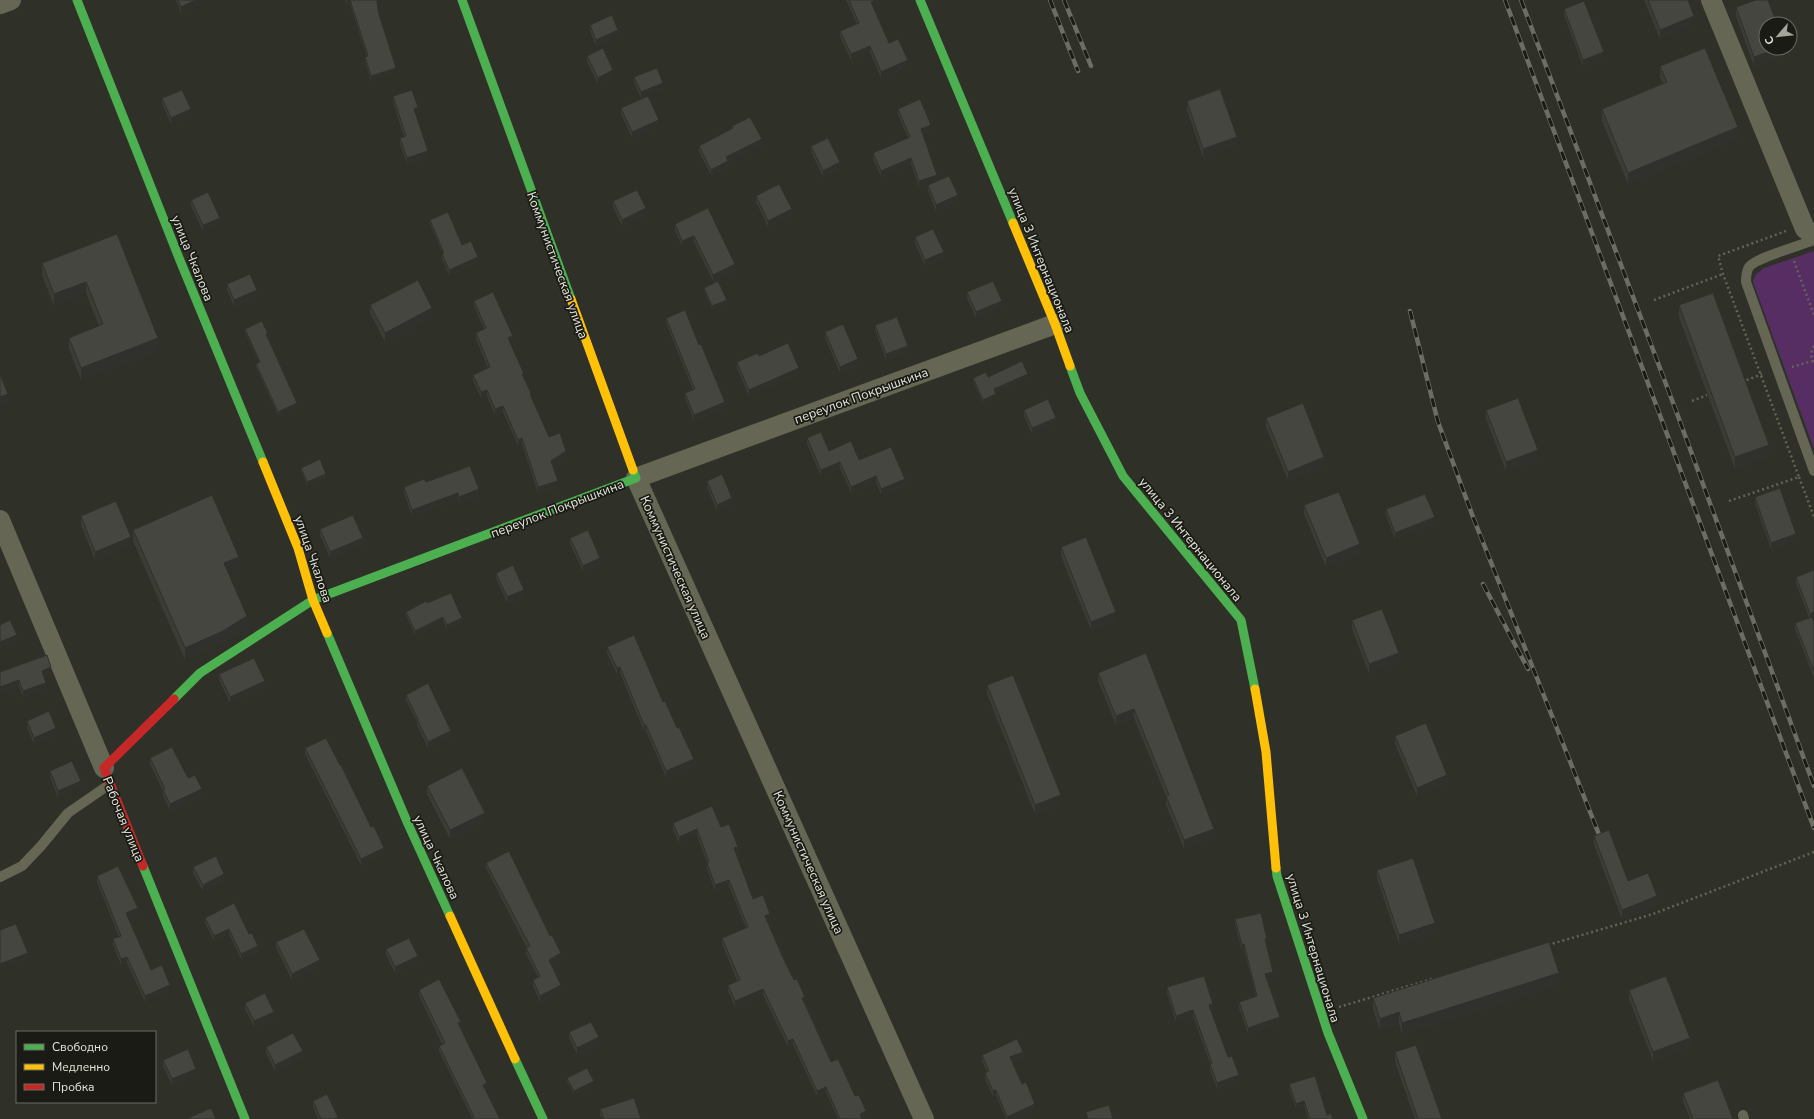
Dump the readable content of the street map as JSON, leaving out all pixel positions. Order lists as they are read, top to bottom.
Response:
{
  "streets": {
    "street": [
      "улица Чкалова",
      "улица 3 Интернационала",
      "Коммунистическая улица",
      "переулок Покрышкина",
      "Рабочая улица"
    ]
  },
  "crossings": [
    ["улица Чкалова", "переулок Покрышкина"],
    ["улица 3 Интернационала", "переулок Покрышкина"],
    ["Коммунистическая улица", "переулок Покрышкина"],
    ["переулок Покрышкина", "Рабочая улица"]
  ],
  "legend": ["Свободно", "Медленно", "Пробка"],
  "north": "bottom left"
}
